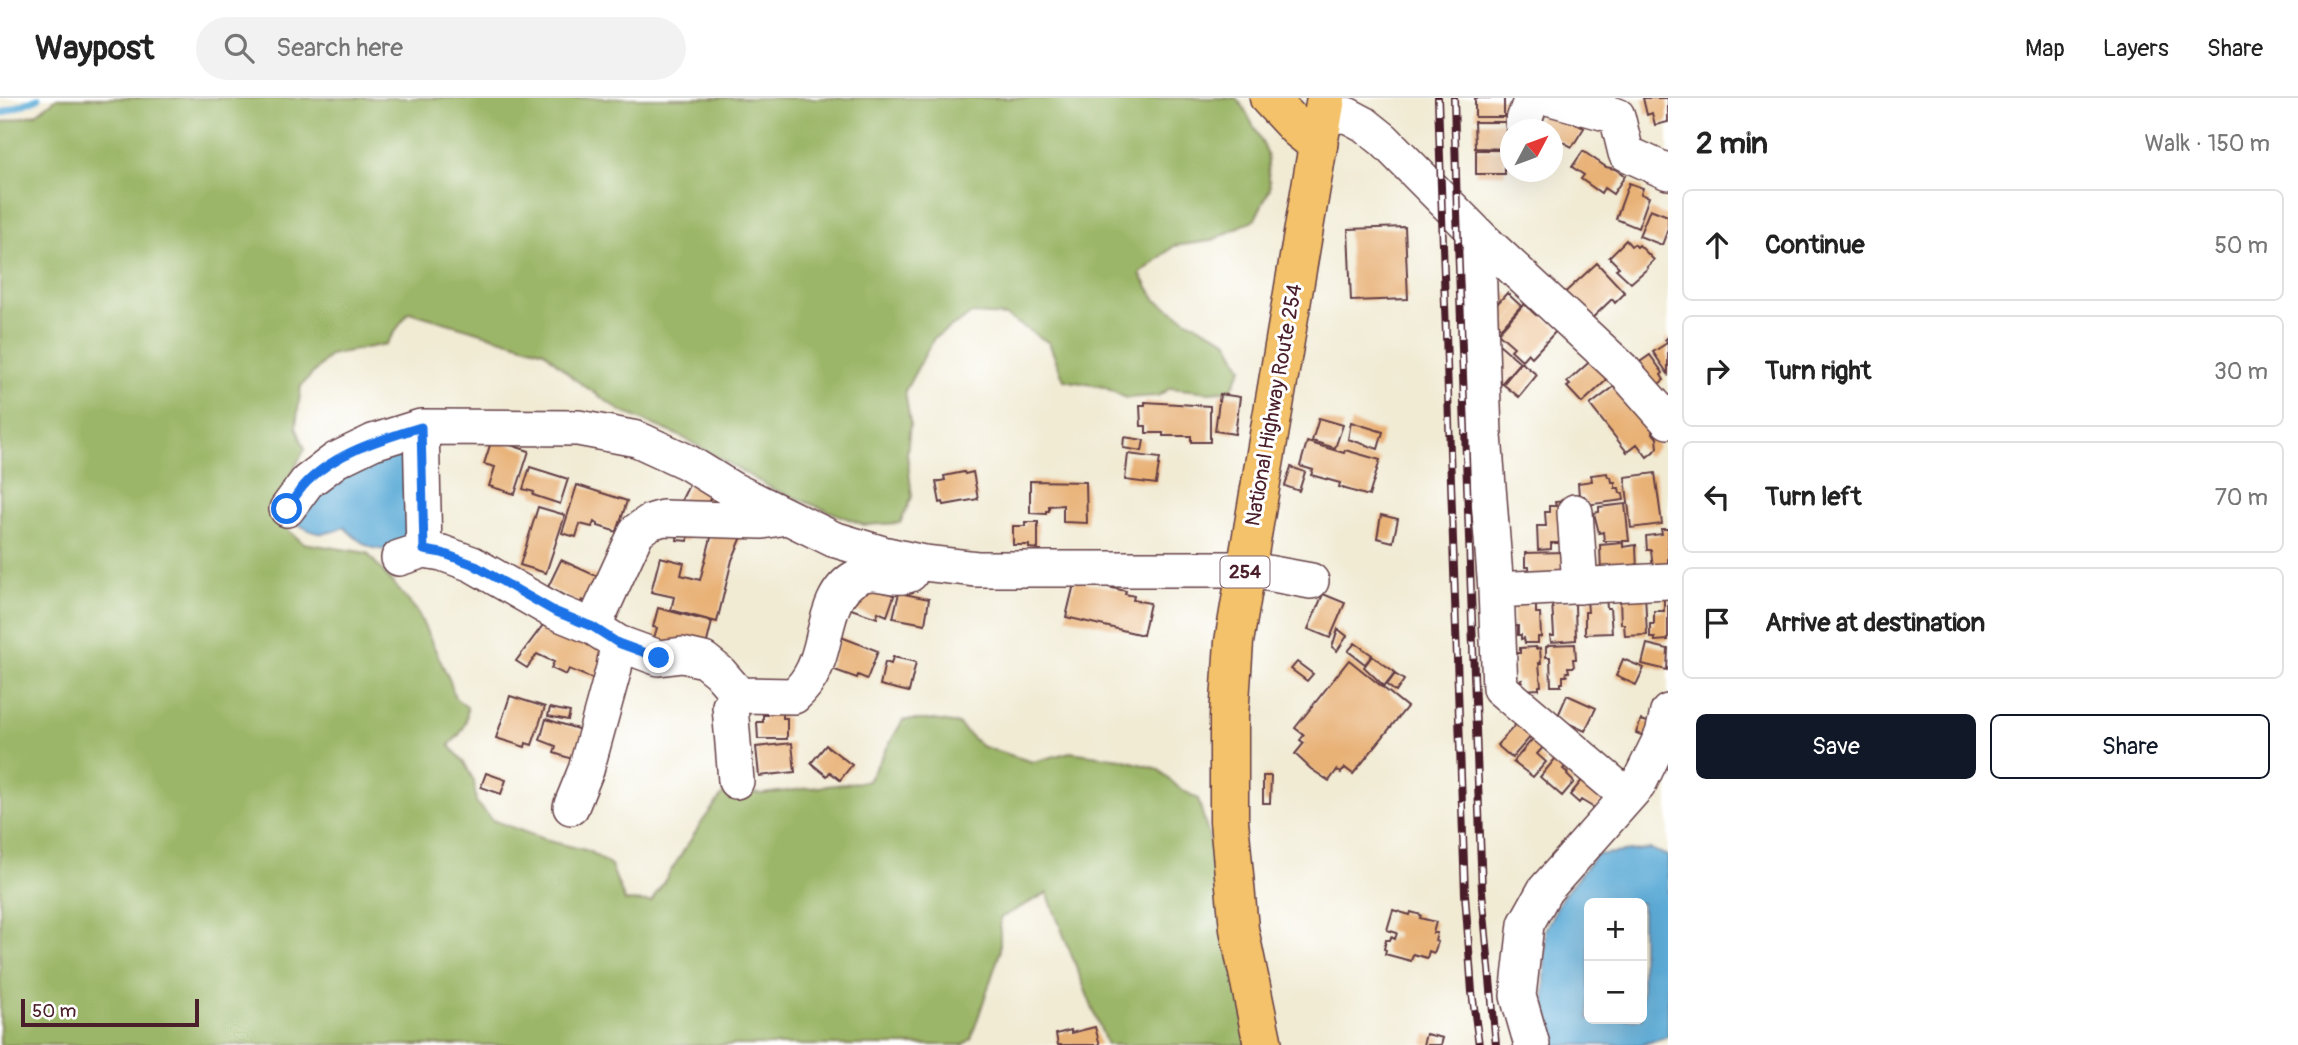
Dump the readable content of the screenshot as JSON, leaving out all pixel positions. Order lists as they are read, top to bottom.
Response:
{
  "streets": {
    "main road": ["National Highway Route 254", "254"]
  },
  "scale_bar": "50 m",
  "north": "top right",
  "page": {
    "header": "Waypost",
    "search": "Search here",
    "nav": ["Map", "Layers", "Share"],
    "heading": ["2 min", "Walk · 150 m"],
    "list": [
      ["Continue", "50 m"],
      ["Turn right", "30 m"],
      ["Turn left", "70 m"],
      "Arrive at destination"
    ],
    "buttons": ["Save", "Share"],
    "map_buttons": ["+", "−"],
    "scale": "50 m"
  }
}
